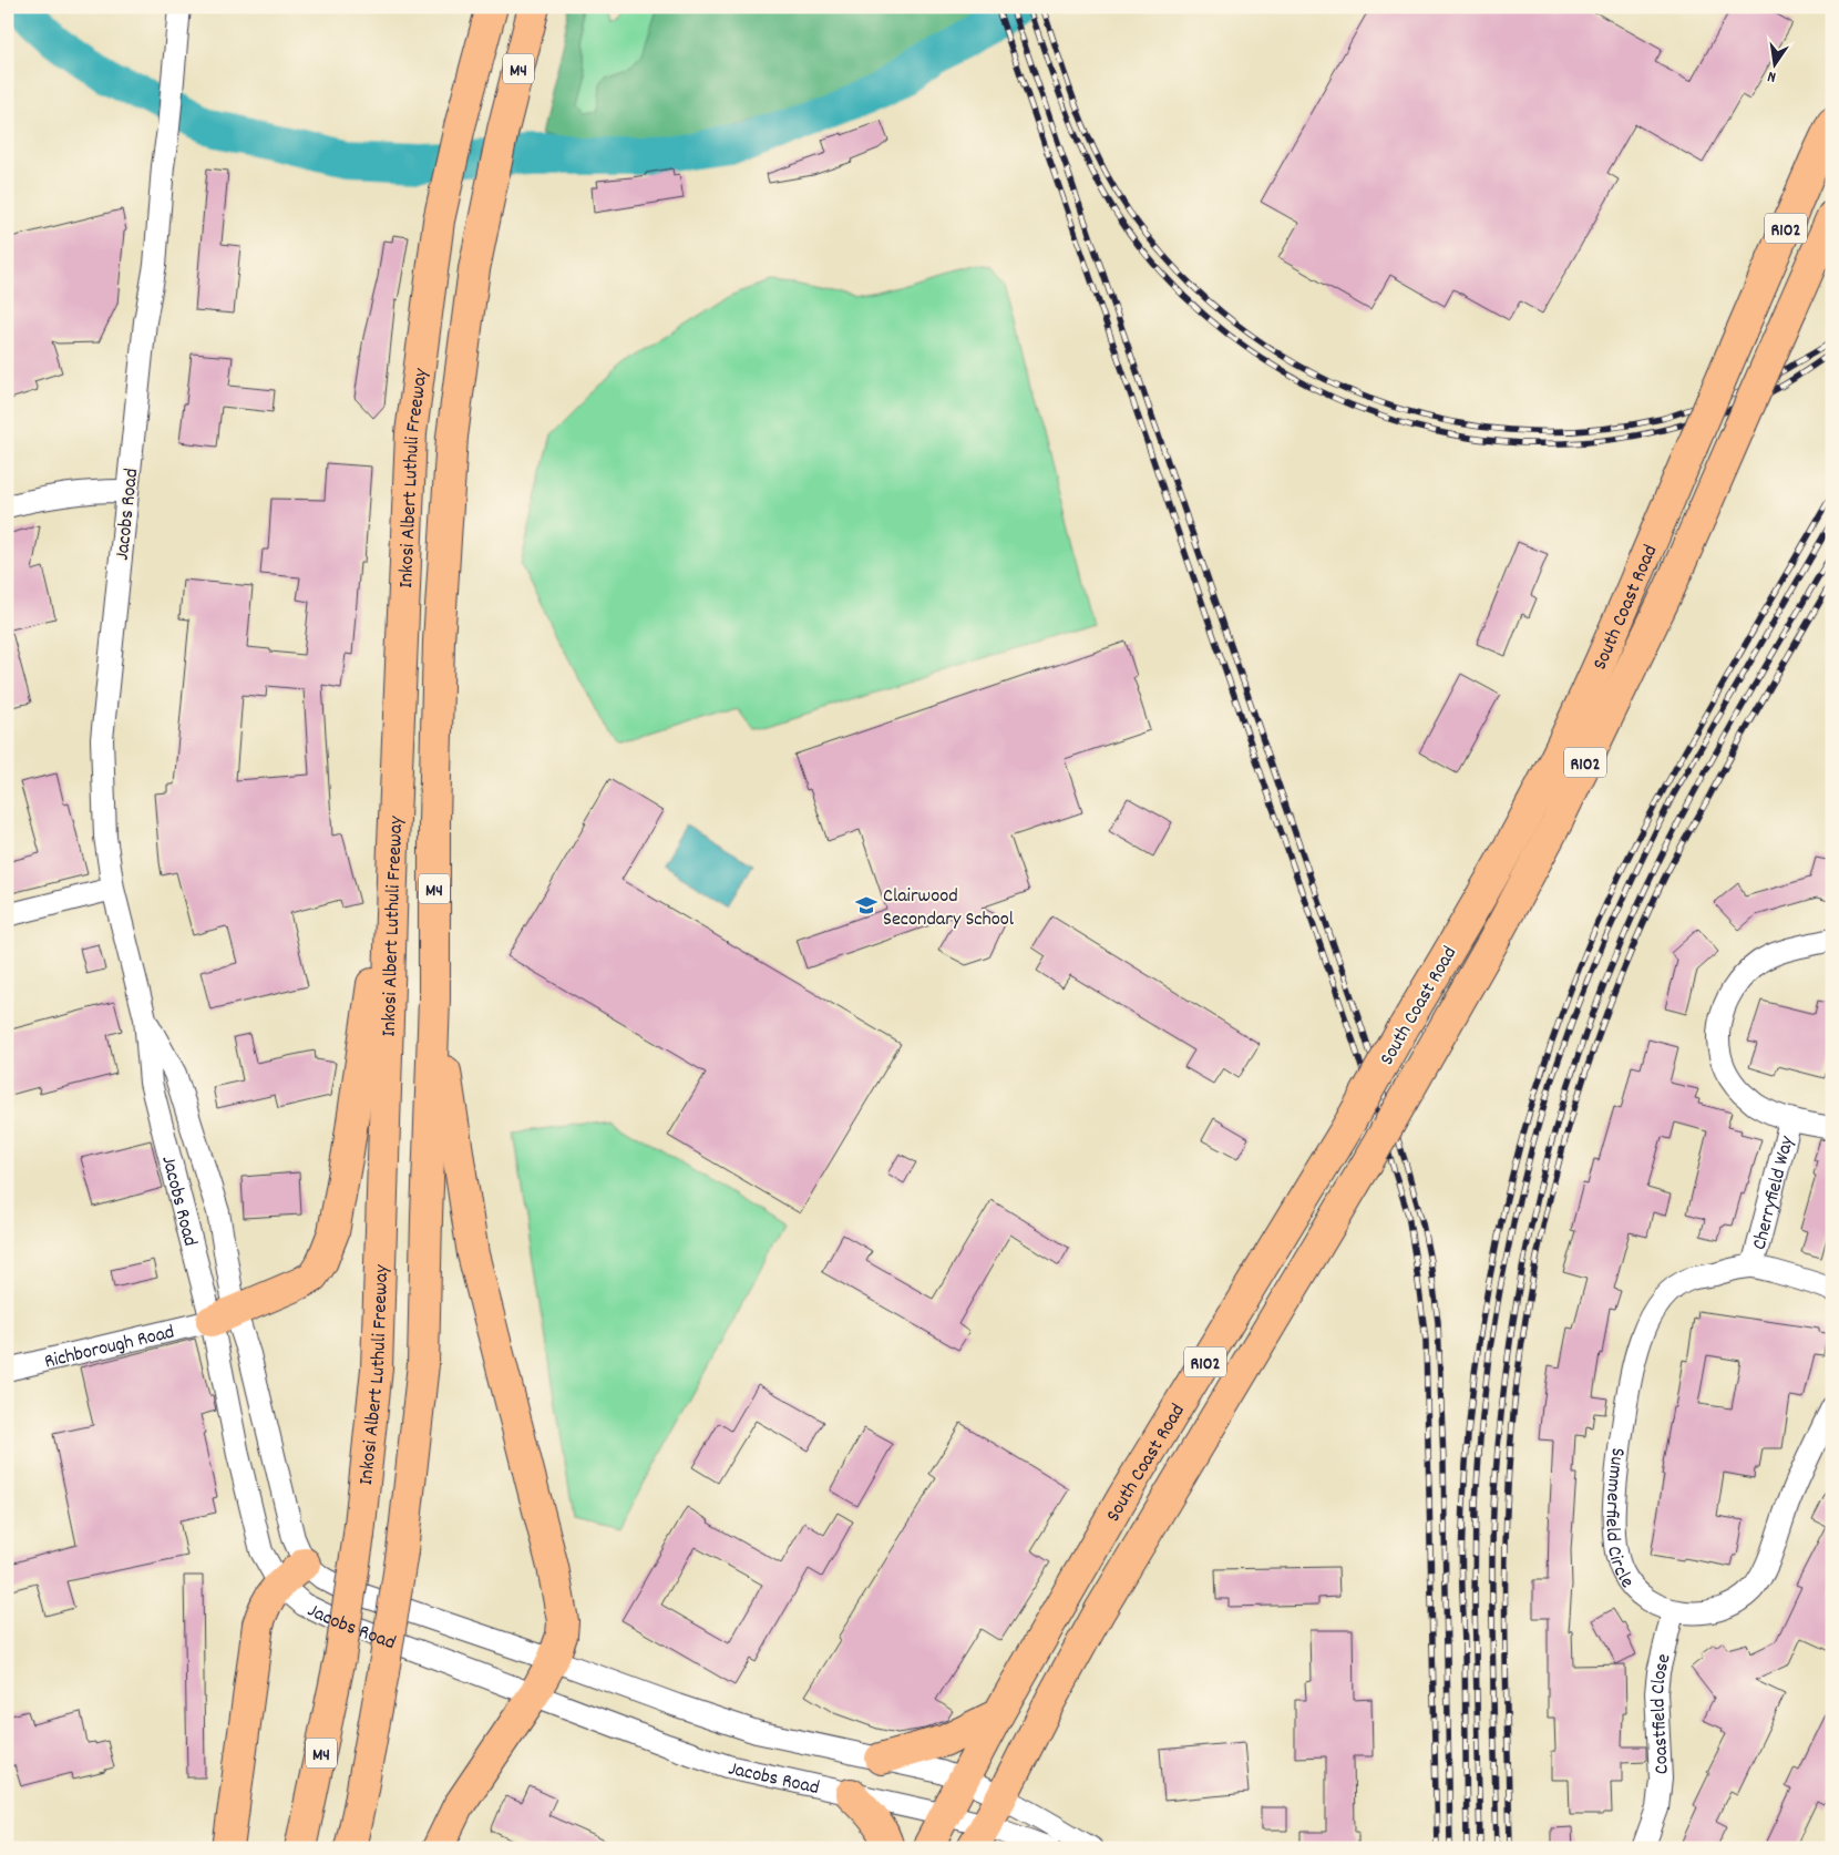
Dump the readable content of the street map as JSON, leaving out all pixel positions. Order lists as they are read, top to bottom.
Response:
{
  "streets": {
    "highway": [
      "M4",
      "R102",
      "Inkosi Albert Luthuli Freeway",
      "South Coast Road"
    ],
    "street": [
      "Jacobs Road",
      "Cherryfield Way",
      "Richborough Road",
      "Summerfield Circle",
      "Coastfield Close"
    ]
  },
  "crossings": [
    ["Jacobs Road", "South Coast Road"],
    ["Jacobs Road", "Richborough Road"],
    ["Cherryfield Way", "Summerfield Circle"],
    ["Summerfield Circle", "Coastfield Close"]
  ],
  "places": {
    "school or university": ["Clairwood Secondary School"]
  },
  "north": "bottom"
}
